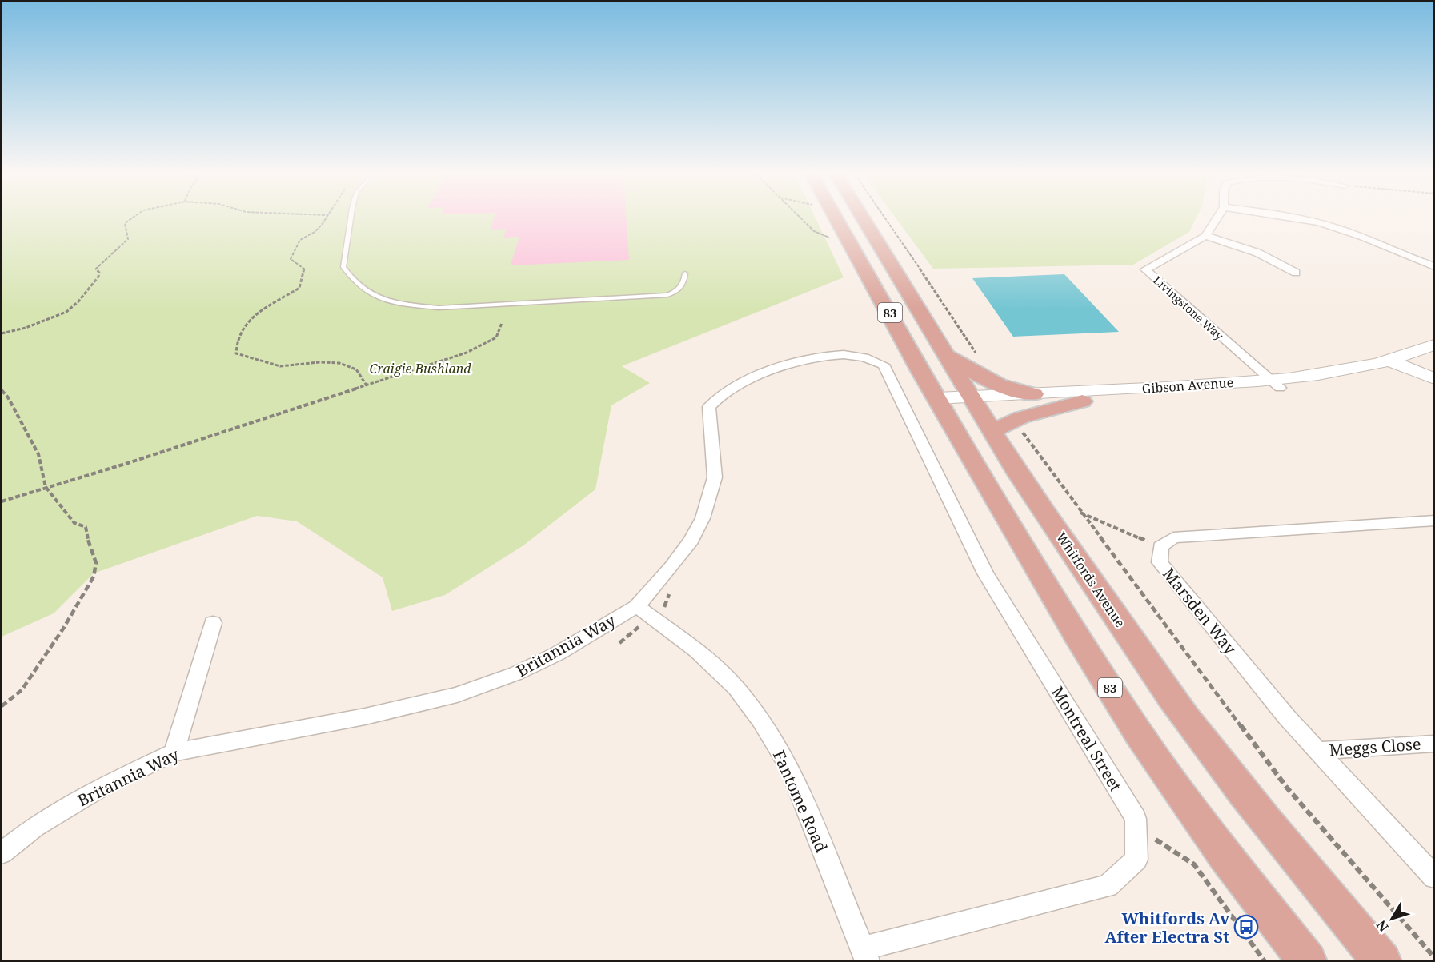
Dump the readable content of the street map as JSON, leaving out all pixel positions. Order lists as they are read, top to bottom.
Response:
{
  "streets": {
    "main road": ["83", "Gibson Avenue", "Whitfords Avenue"],
    "street": [
      "Livingstone Way",
      "Marsden Way",
      "Britannia Way",
      "Montreal Street",
      "Meggs Close",
      "Fantome Road"
    ]
  },
  "crossings": [
    ["Livingstone Way", "Gibson Avenue"],
    ["Gibson Avenue", "Whitfords Avenue"],
    ["Marsden Way", "Meggs Close"],
    ["Britannia Way", "Montreal Street"],
    ["Britannia Way", "Fantome Road"],
    ["Montreal Street", "Fantome Road"]
  ],
  "parks": ["Craigie Bushland"],
  "places": {
    "bus stop": ["Whitfords Av After Electra St"]
  },
  "north": "bottom left"
}
